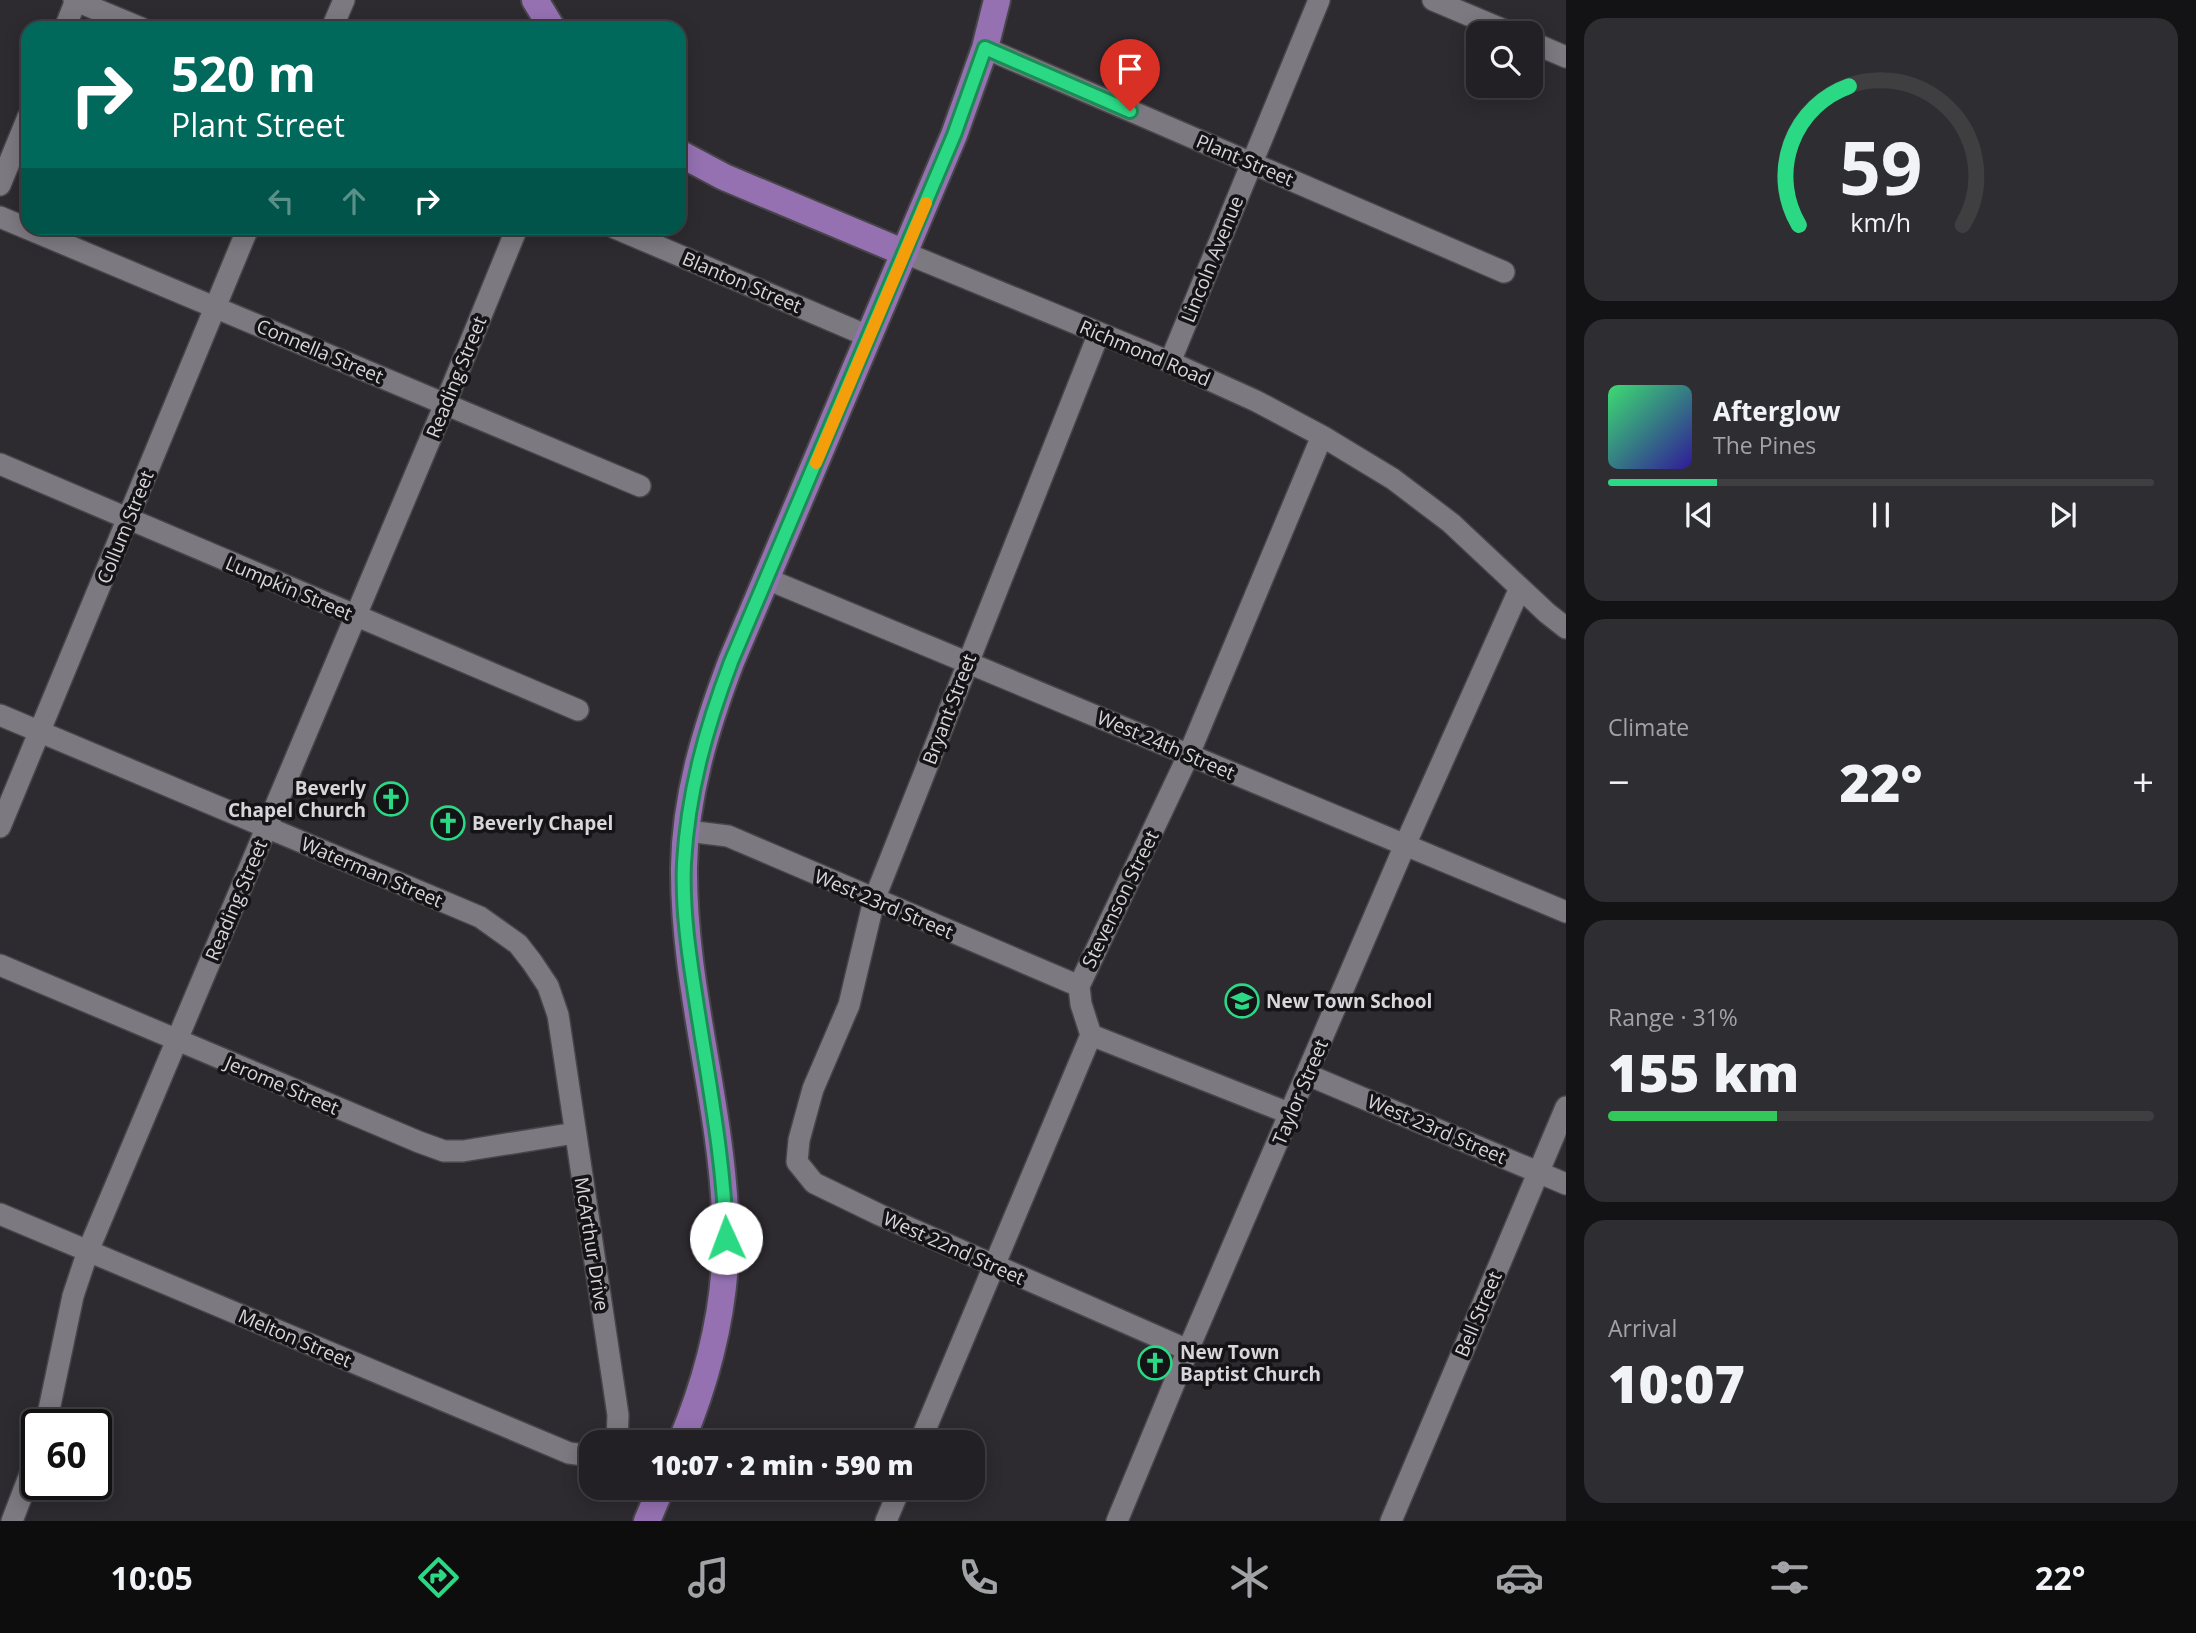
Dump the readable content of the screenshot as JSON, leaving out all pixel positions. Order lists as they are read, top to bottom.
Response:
{
  "streets": {
    "main road": ["Richmond Road"],
    "street": [
      "Plant Street",
      "Lincoln Avenue",
      "Blanton Street",
      "Connella Street",
      "Reading Street",
      "Collum Street",
      "Lumpkin Street",
      "Bryant Street",
      "West 24th Street",
      "Waterman Street",
      "Stevenson Street",
      "West 23rd Street",
      "Jerome Street",
      "Taylor Street",
      "McArthur Drive",
      "West 22nd Street",
      "Bell Street",
      "Melton Street"
    ]
  },
  "crossings": [
    ["Plant Street", "Lincoln Avenue"],
    ["Lincoln Avenue", "Richmond Road"],
    ["Connella Street", "Reading Street"],
    ["Connella Street", "Collum Street"],
    ["Richmond Road", "Bryant Street"],
    ["Richmond Road", "Stevenson Street"],
    ["Richmond Road", "Taylor Street"],
    ["Reading Street", "Lumpkin Street"],
    ["Reading Street", "Waterman Street"],
    ["Reading Street", "Jerome Street"],
    ["Reading Street", "Melton Street"],
    ["Collum Street", "Lumpkin Street"],
    ["Collum Street", "Waterman Street"],
    ["Bryant Street", "West 24th Street"],
    ["Bryant Street", "West 23rd Street"],
    ["Bryant Street", "West 22nd Street"],
    ["West 24th Street", "Stevenson Street"],
    ["West 24th Street", "Taylor Street"],
    ["Waterman Street", "McArthur Drive"],
    ["Stevenson Street", "West 23rd Street"],
    ["West 23rd Street", "Taylor Street"],
    ["West 23rd Street", "Bell Street"],
    ["Jerome Street", "McArthur Drive"],
    ["Taylor Street", "West 22nd Street"]
  ],
  "places": {
    "church": ["Beverly Chapel Church", "Beverly Chapel", "New Town Baptist Church"],
    "school or university": ["New Town School"]
  },
  "page": {
    "turn": ["520 m", "Plant Street"],
    "song": ["Afterglow", "The Pines"],
    "tile": [
      "Climate",
      ["Range · 31%", "155 km"],
      ["Arrival", "10:07"]
    ],
    "heat": ["−", "22°", "+"],
    "limit": "60",
    "trip": "10:07 · 2 min · 590 m",
    "tabs": ["10:05", "22°"],
    "gauge": ["59", "km/h"]
  }
}
